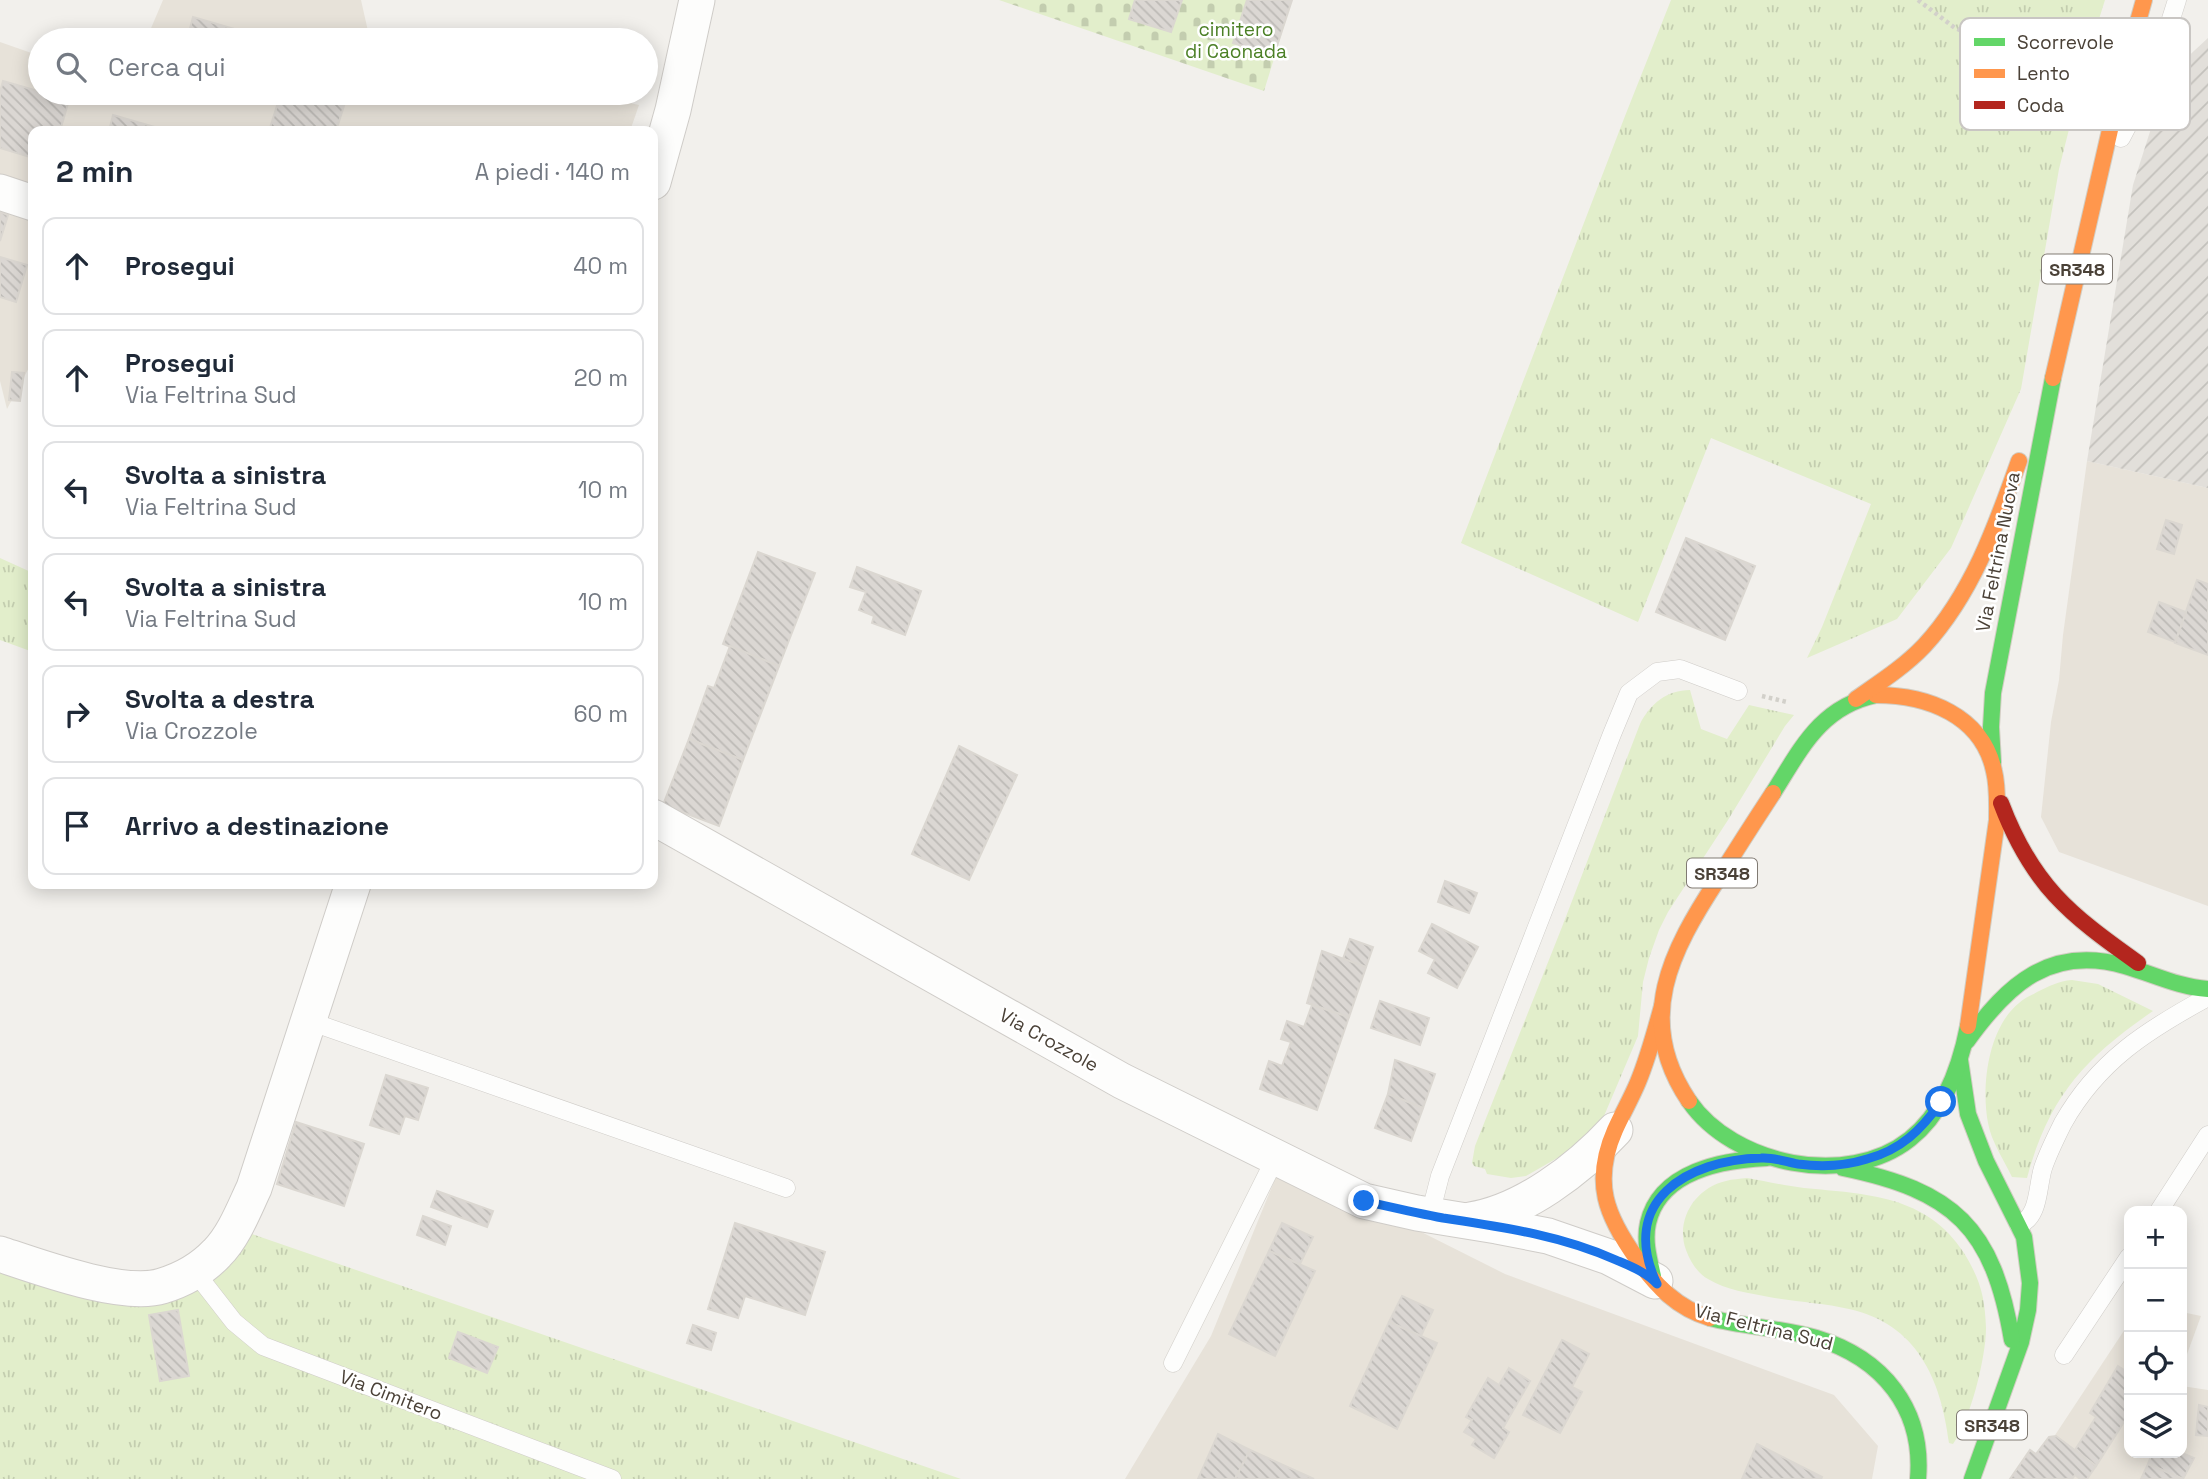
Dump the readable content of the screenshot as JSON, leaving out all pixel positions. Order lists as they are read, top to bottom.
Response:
{
  "streets": {
    "main road": ["SR348", "Via Feltrina Nuova", "Via Feltrina Sud"],
    "street": ["Via Crozzole"],
    "lane": ["Via Cimitero"]
  },
  "crossings": [
    ["SR348", "Via Feltrina Nuova"],
    ["SR348", "Via Feltrina Sud"],
    ["Via Crozzole", "Via Feltrina Sud"]
  ],
  "parks": ["cimitero di Caonada"],
  "legend": ["Scorrevole", "Lento", "Coda"],
  "page": {
    "search": "Cerca qui",
    "heading": ["2 min", "A piedi · 140 m"],
    "list": [
      ["Prosegui", "40 m"],
      ["Prosegui", "Via Feltrina Sud", "20 m"],
      ["Svolta a sinistra", "Via Feltrina Sud", "10 m"],
      ["Svolta a sinistra", "Via Feltrina Sud", "10 m"],
      ["Svolta a destra", "Via Crozzole", "60 m"],
      "Arrivo a destinazione"
    ],
    "map_buttons": ["+", "−"]
  }
}
